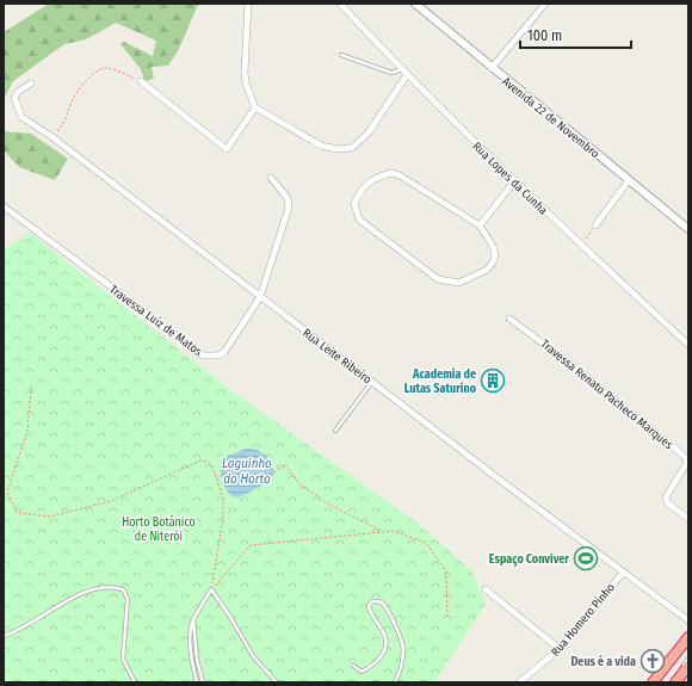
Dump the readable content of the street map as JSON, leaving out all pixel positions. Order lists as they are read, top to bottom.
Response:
{
  "streets": {
    "street": [
      "Avenida 22 de Novembro",
      "Rua Lopes da Cunha",
      "Travessa Luiz de Matos",
      "Rua Leite Ribeiro",
      "Travessa Renato Pacheco Marques",
      "Rua Homero Pinho"
    ]
  },
  "crossings": [
    ["Travessa Luiz de Matos", "Rua Leite Ribeiro"],
    ["Rua Leite Ribeiro", "Rua Homero Pinho"]
  ],
  "water": ["Laguinho do Horto"],
  "parks": ["Horto Botânico de Niterói"],
  "places": {
    "building": ["Academia de Lutas Saturino"],
    "sports": ["Espaço Conviver"],
    "church": ["Deus é a vida"]
  },
  "scale_bar": "100 m"
}
